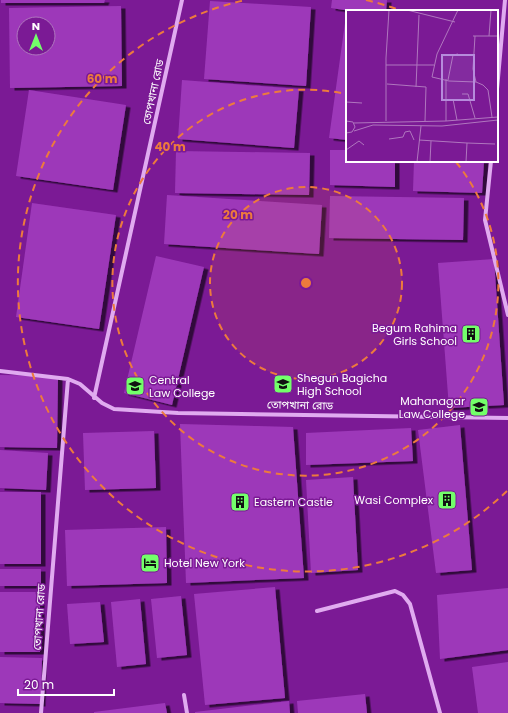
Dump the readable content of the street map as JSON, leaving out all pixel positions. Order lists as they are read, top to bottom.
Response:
{
  "streets": {
    "street": ["তোপখানা রোড"]
  },
  "places": {
    "building": ["Begum Rahima Girls School", "Wasi Complex", "Eastern Castle"],
    "school or university": ["Shegun Bagicha High School", "Central Law College", "Mahanagar Law College"],
    "hotel": ["Hotel New York"]
  },
  "scale_bar": "20 m",
  "north": "top",
  "rings": ["60 m", "40 m", "20 m"]
}
